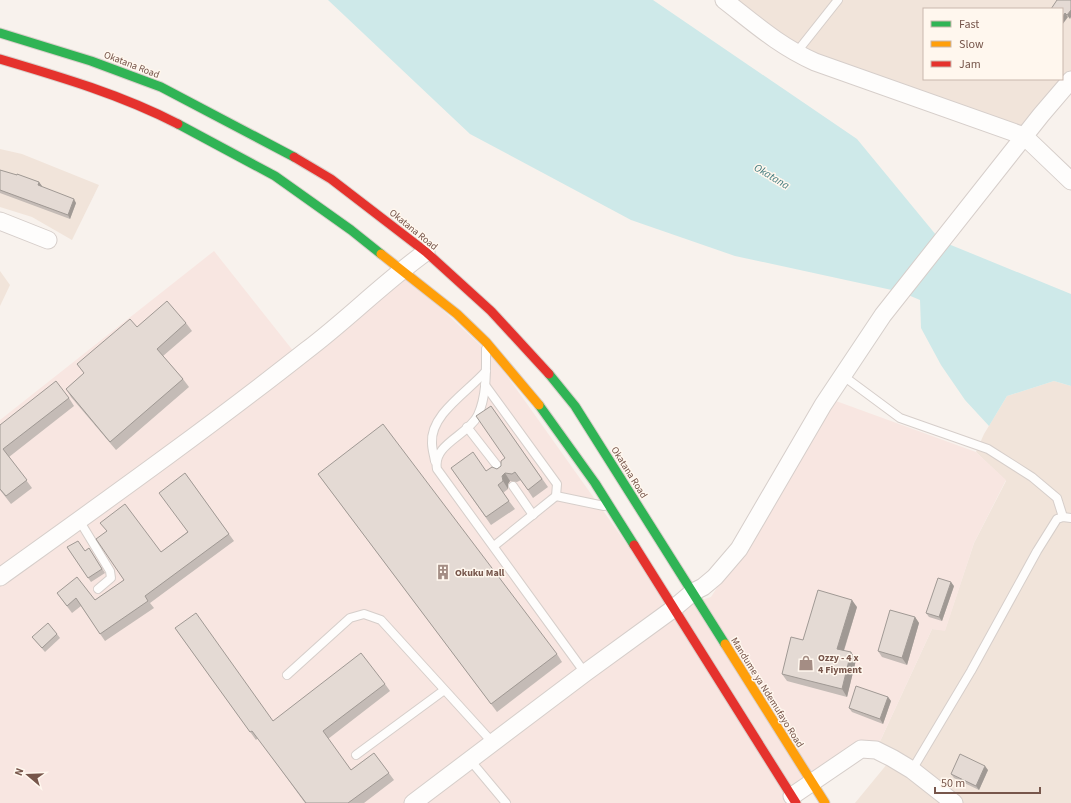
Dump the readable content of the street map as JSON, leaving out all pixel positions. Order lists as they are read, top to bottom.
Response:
{
  "streets": {
    "main road": ["Okatana Road", "Mandume ya Ndemufayo Road"]
  },
  "crossings": [
    ["Okatana Road", "Mandume ya Ndemufayo Road"]
  ],
  "water": ["Okatana"],
  "places": {
    "building": ["Okuku Mall"],
    "shop": ["Ozzy - 4 x 4 Fiyment"]
  },
  "legend": ["Fast", "Slow", "Jam"],
  "scale_bar": "50 m",
  "north": "left"
}
